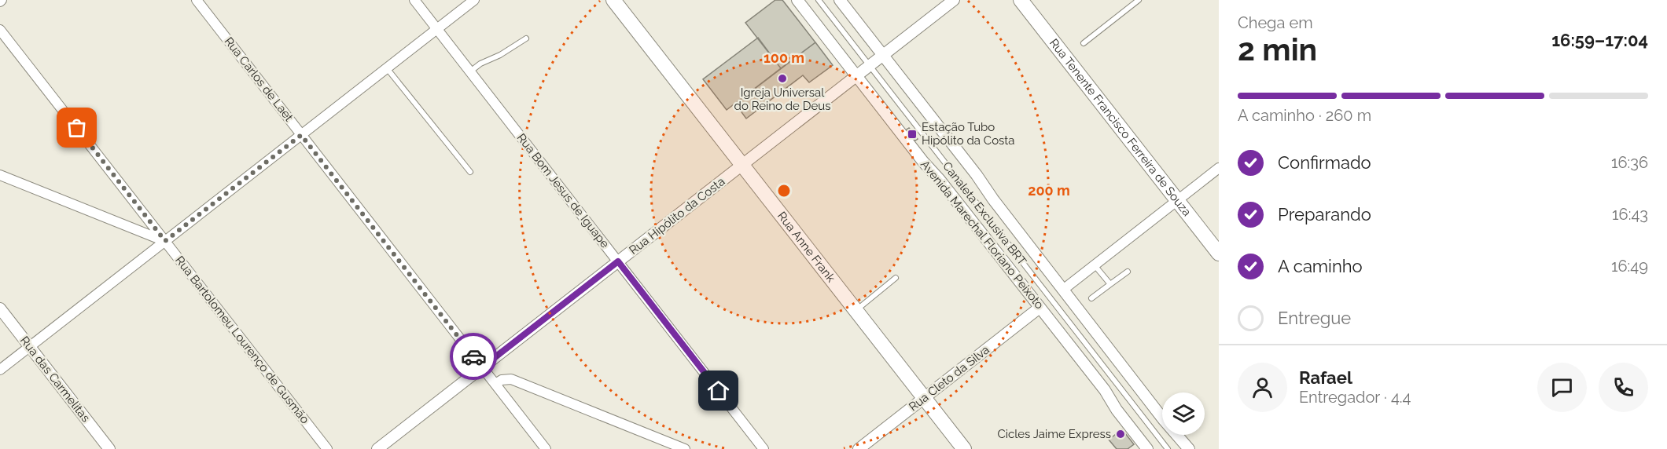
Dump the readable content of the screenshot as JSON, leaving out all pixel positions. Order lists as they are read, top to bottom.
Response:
{
  "streets": {
    "main road": ["Rua Tenente Francisco Ferreira de Souza", "Rua Anne Frank"],
    "street": [
      "Rua Carlos de Laet",
      "Rua Bom Jesus de Iguape",
      "Rua Hipólito da Costa",
      "Avenida Marechal Floriano Peixoto",
      "Rua Bartolomeu Lourenço de Gusmão",
      "Rua Cleto da Silva",
      "Rua das Carmelitas"
    ],
    "lane": ["Canaleta Exclusiva BRT"]
  },
  "crossings": [
    ["Rua Carlos de Laet", "Rua Hipólito da Costa"],
    ["Rua Bom Jesus de Iguape", "Rua Hipólito da Costa"],
    ["Canaleta Exclusiva BRT", "Rua Hipólito da Costa"],
    ["Rua Hipólito da Costa", "Avenida Marechal Floriano Peixoto"],
    ["Rua Hipólito da Costa", "Rua Anne Frank"],
    ["Avenida Marechal Floriano Peixoto", "Rua Cleto da Silva"],
    ["Rua Anne Frank", "Rua Cleto da Silva"]
  ],
  "places": {
    "other": ["Igreja Universal do Reino de Deus", "Cicles Jaime Express"],
    "transit": ["Estação Tubo Hipólito da Costa"]
  },
  "page": {
    "heading": ["2 min", "Chega em", "16:59–17:04"],
    "panel": ["Rafael", "Entregador · 4.4"],
    "bar": "A caminho · 260 m",
    "list": [
      ["Confirmado", "16:36"],
      ["Preparando", "16:43"],
      ["A caminho", "16:49"],
      "Entregue"
    ]
  },
  "rings": ["100 m", "200 m"]
}
